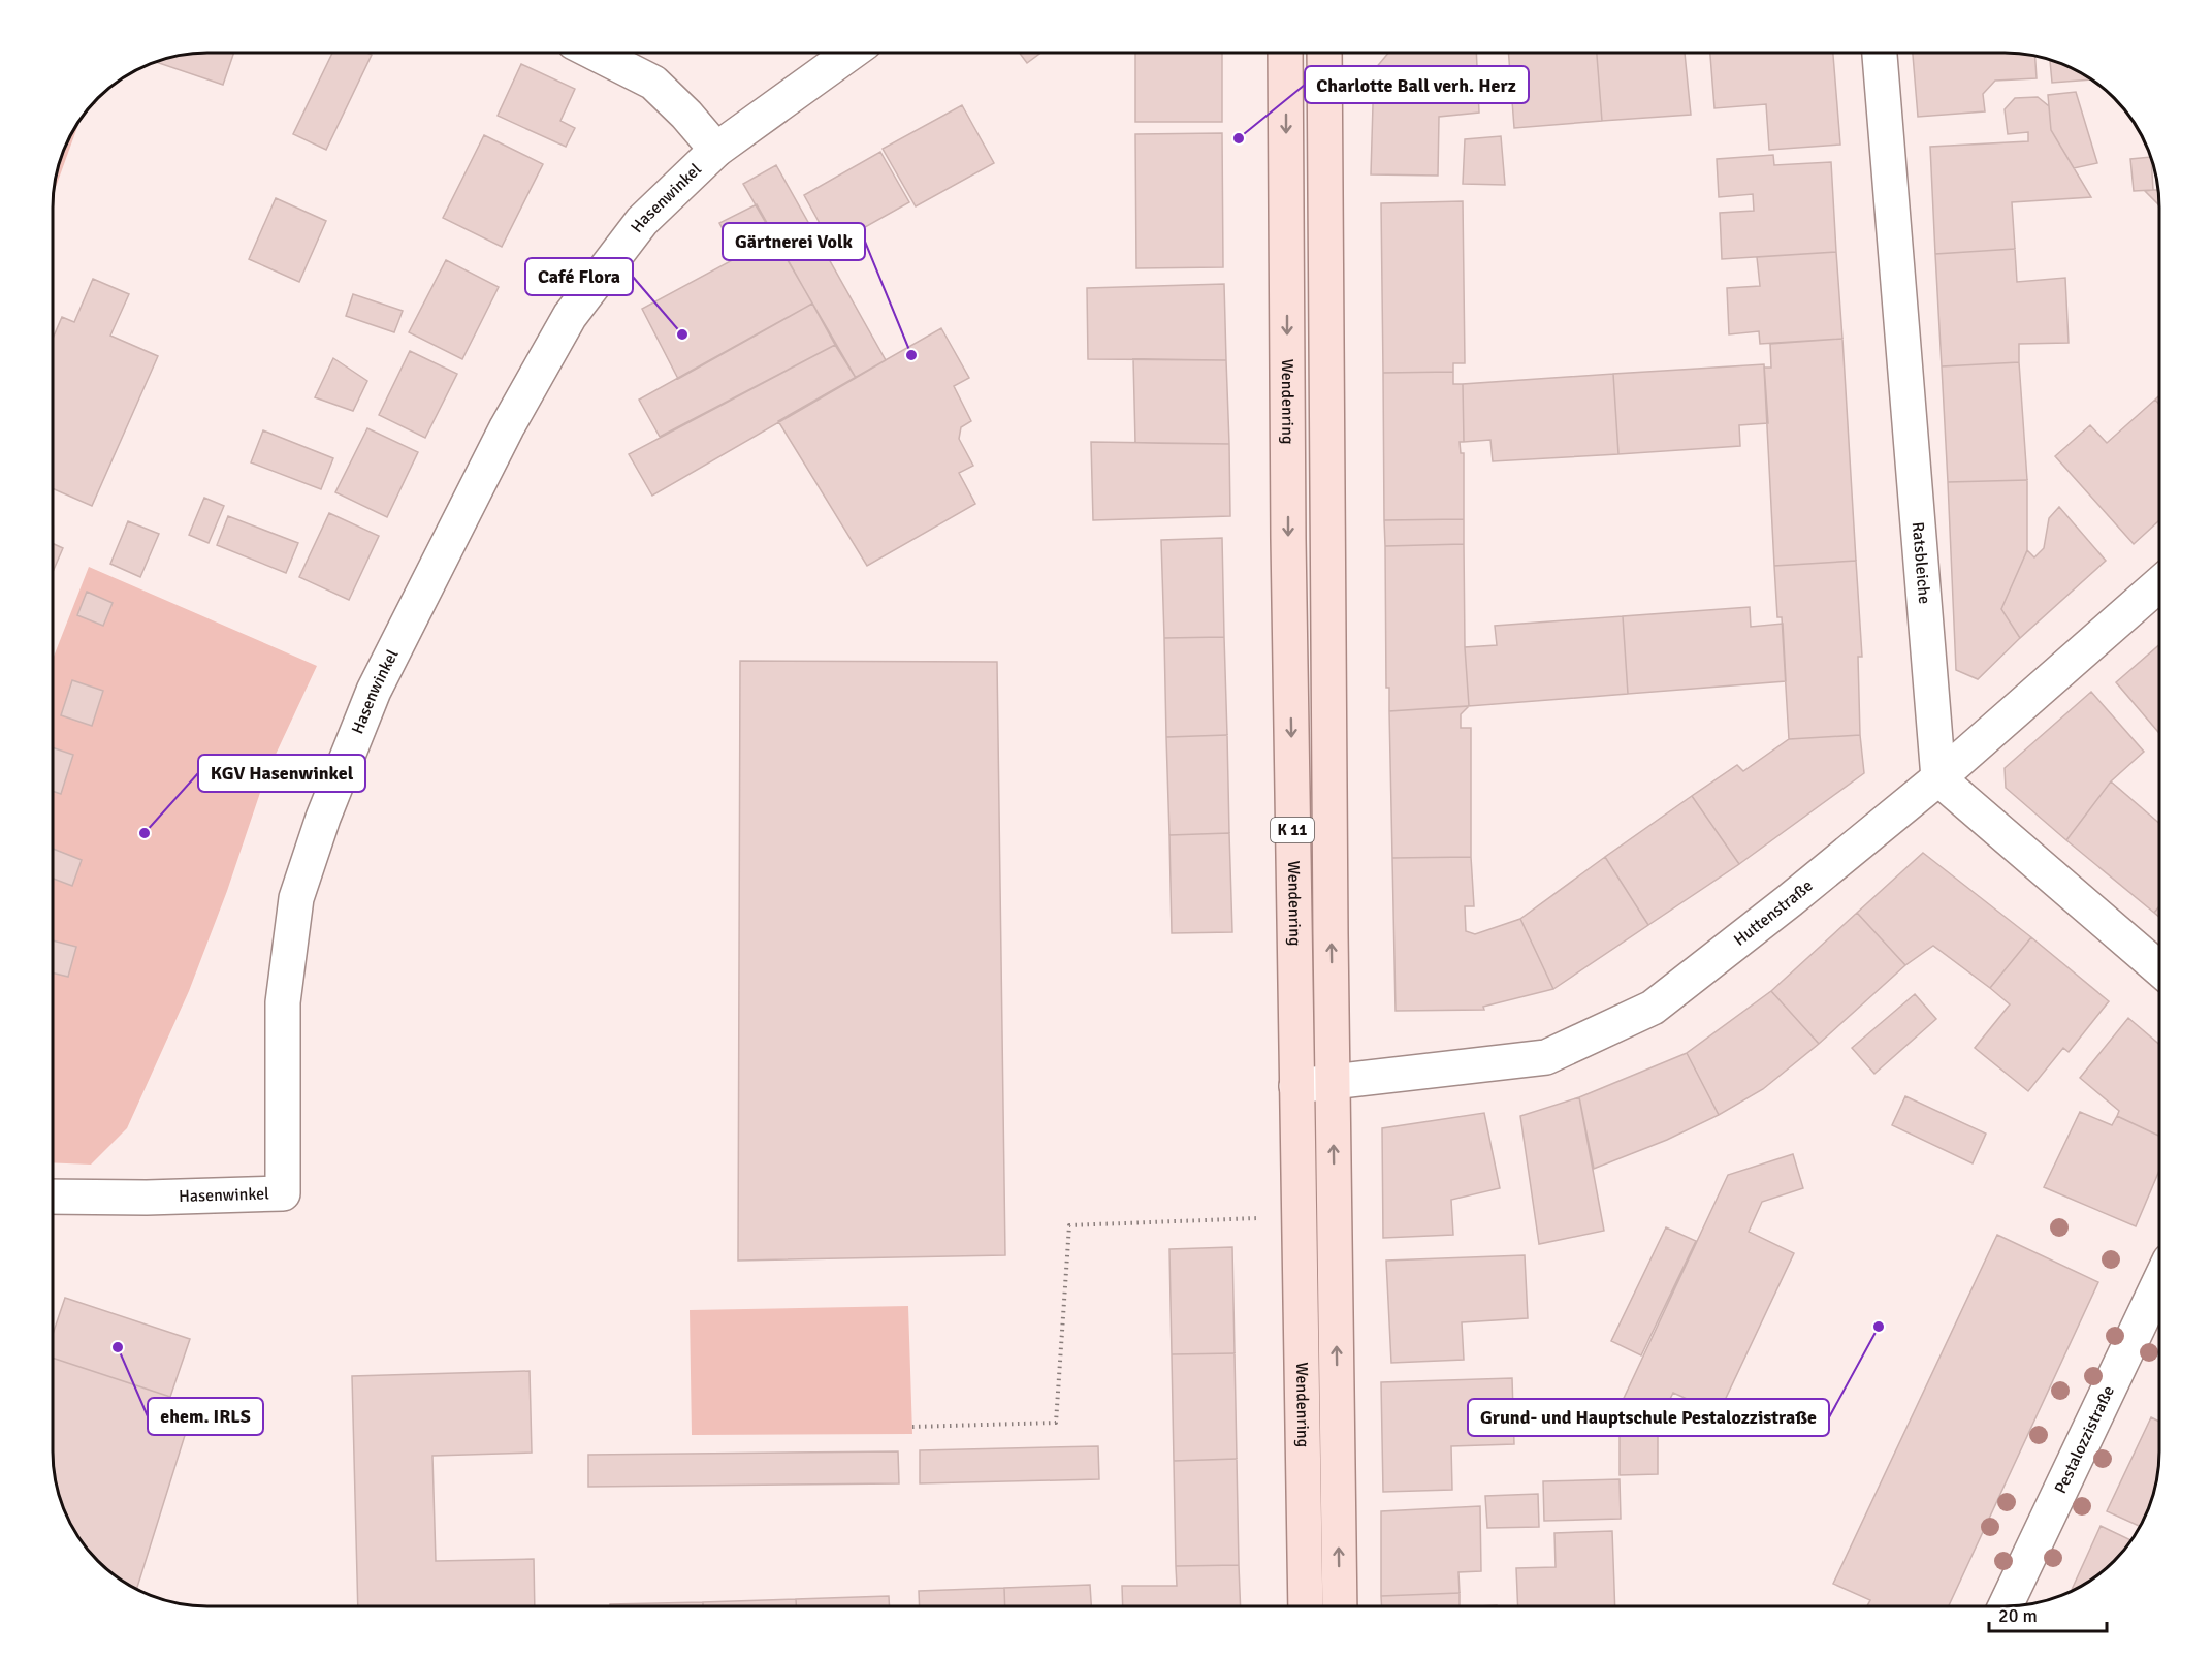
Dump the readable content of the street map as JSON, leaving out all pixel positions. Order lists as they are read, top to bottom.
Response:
{
  "streets": {
    "main road": ["Wendenring", "K 11"],
    "street": [
      "Hasenwinkel",
      "Ratsbleiche",
      "Huttenstraße",
      "Pestalozzistraße"
    ]
  },
  "crossings": [
    ["Wendenring", "Huttenstraße"],
    ["Ratsbleiche", "Huttenstraße"]
  ],
  "places": [
    "Charlotte Ball verh. Herz",
    "Café Flora",
    "Gärtnerei Volk",
    "KGV Hasenwinkel",
    "Grund- und Hauptschule Pestalozzistraße",
    "ehem. IRLS"
  ],
  "scale_bar": "20 m"
}
